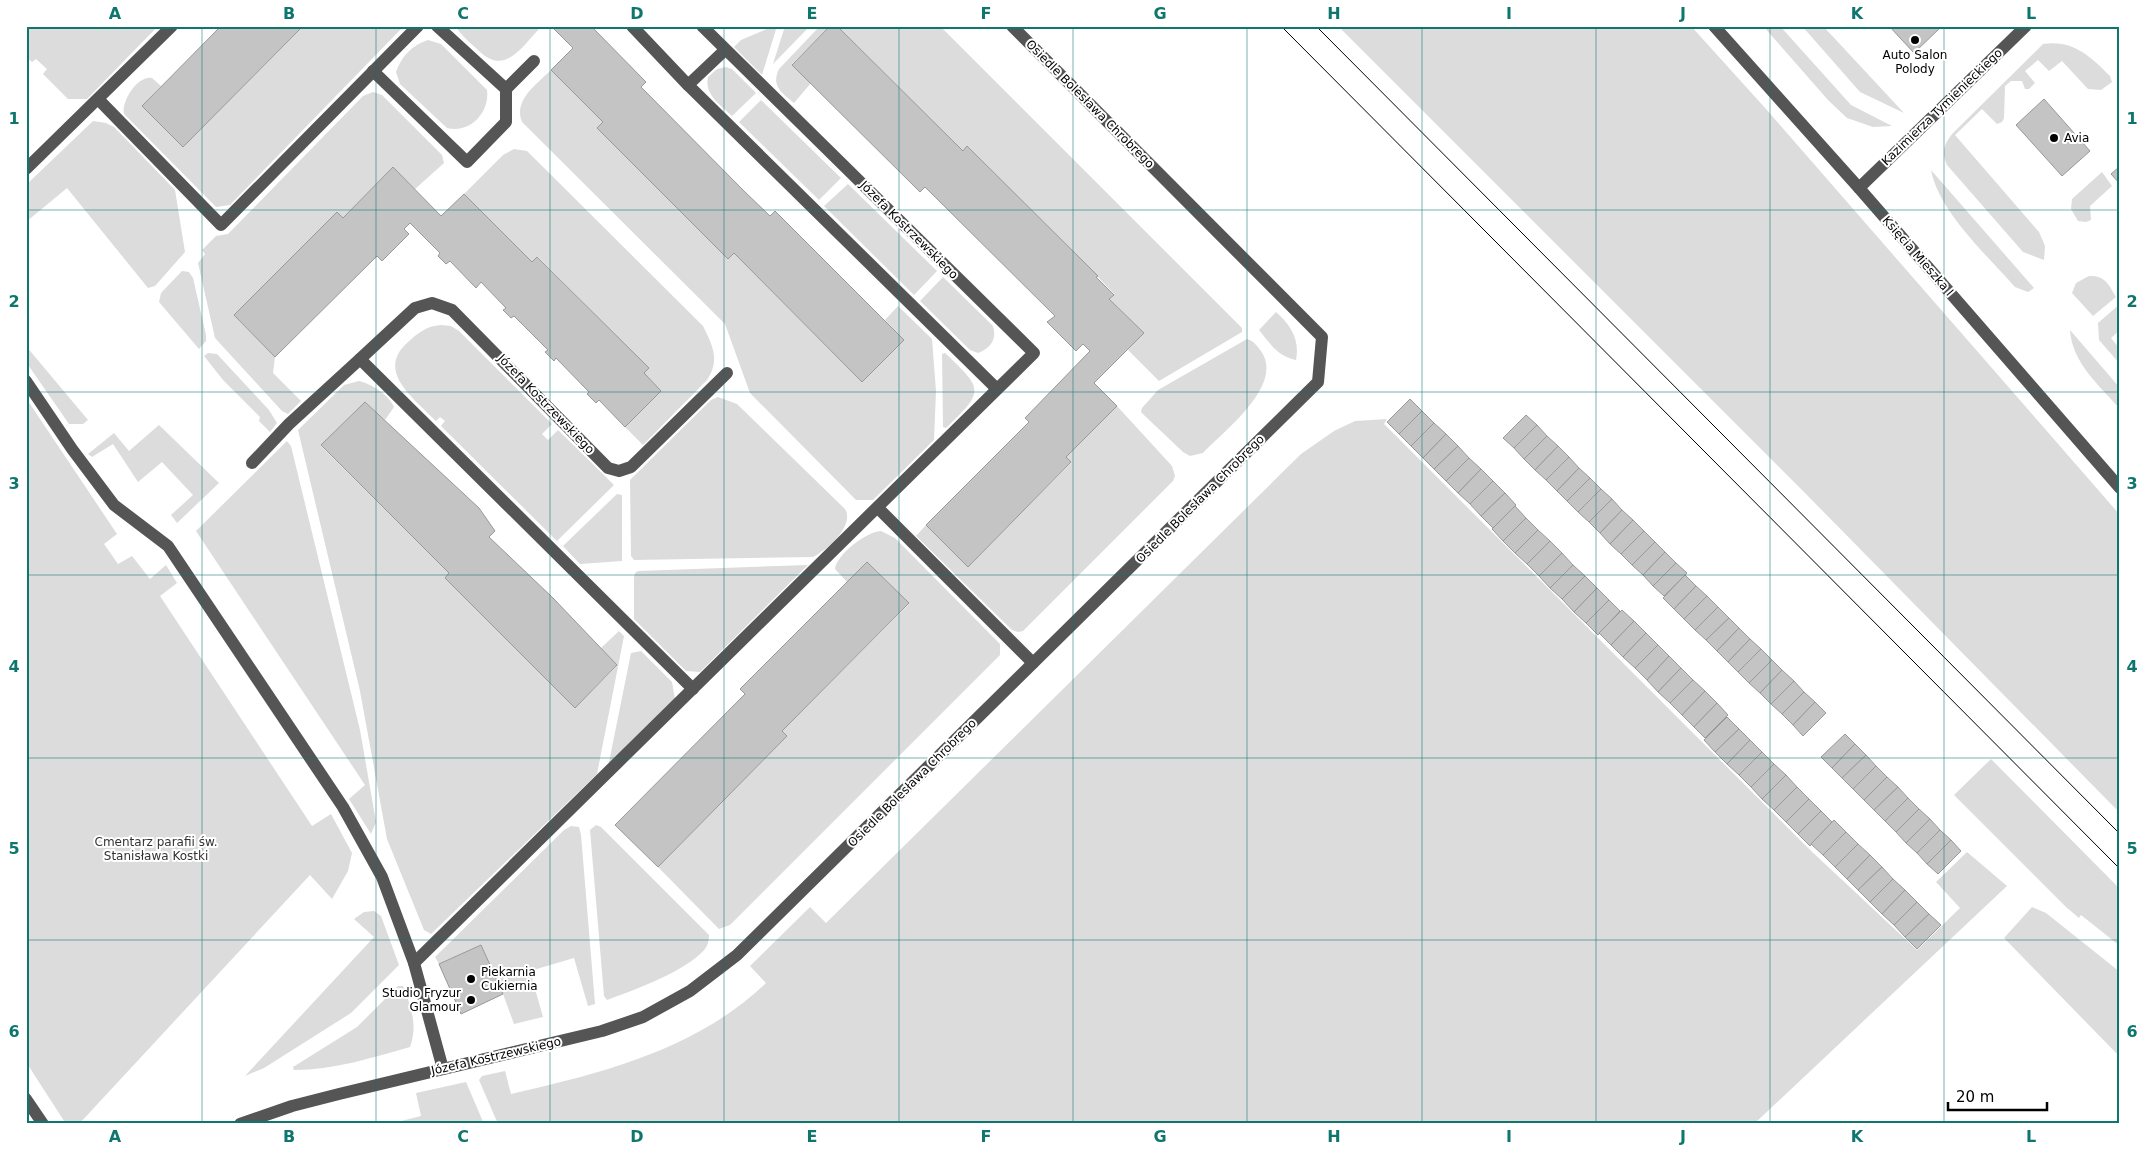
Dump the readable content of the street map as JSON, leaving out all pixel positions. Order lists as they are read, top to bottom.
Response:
{
  "streets": {
    "street": [
      "Osiedle Bolesława Chrobrego",
      "Kazimierza Tymienieckiego",
      "Józefa Kostrzewskiego",
      "Księcia Mieszka I"
    ]
  },
  "crossings": [
    ["Osiedle Bolesława Chrobrego", "Józefa Kostrzewskiego"],
    ["Kazimierza Tymienieckiego", "Księcia Mieszka I"]
  ],
  "parks": ["Cmentarz parafii św. Stanisława Kostki"],
  "places": [
    "Auto Salon Polody",
    "Avia",
    "Piekarnia Cukiernia",
    "Studio Fryzur Glamour"
  ],
  "scale_bar": "20 m",
  "grid": {
    "columns": [
      "A",
      "B",
      "C",
      "D",
      "E",
      "F",
      "G",
      "H",
      "I",
      "J",
      "K",
      "L"
    ],
    "rows": [
      "1",
      "2",
      "3",
      "4",
      "5",
      "6"
    ]
  }
}
